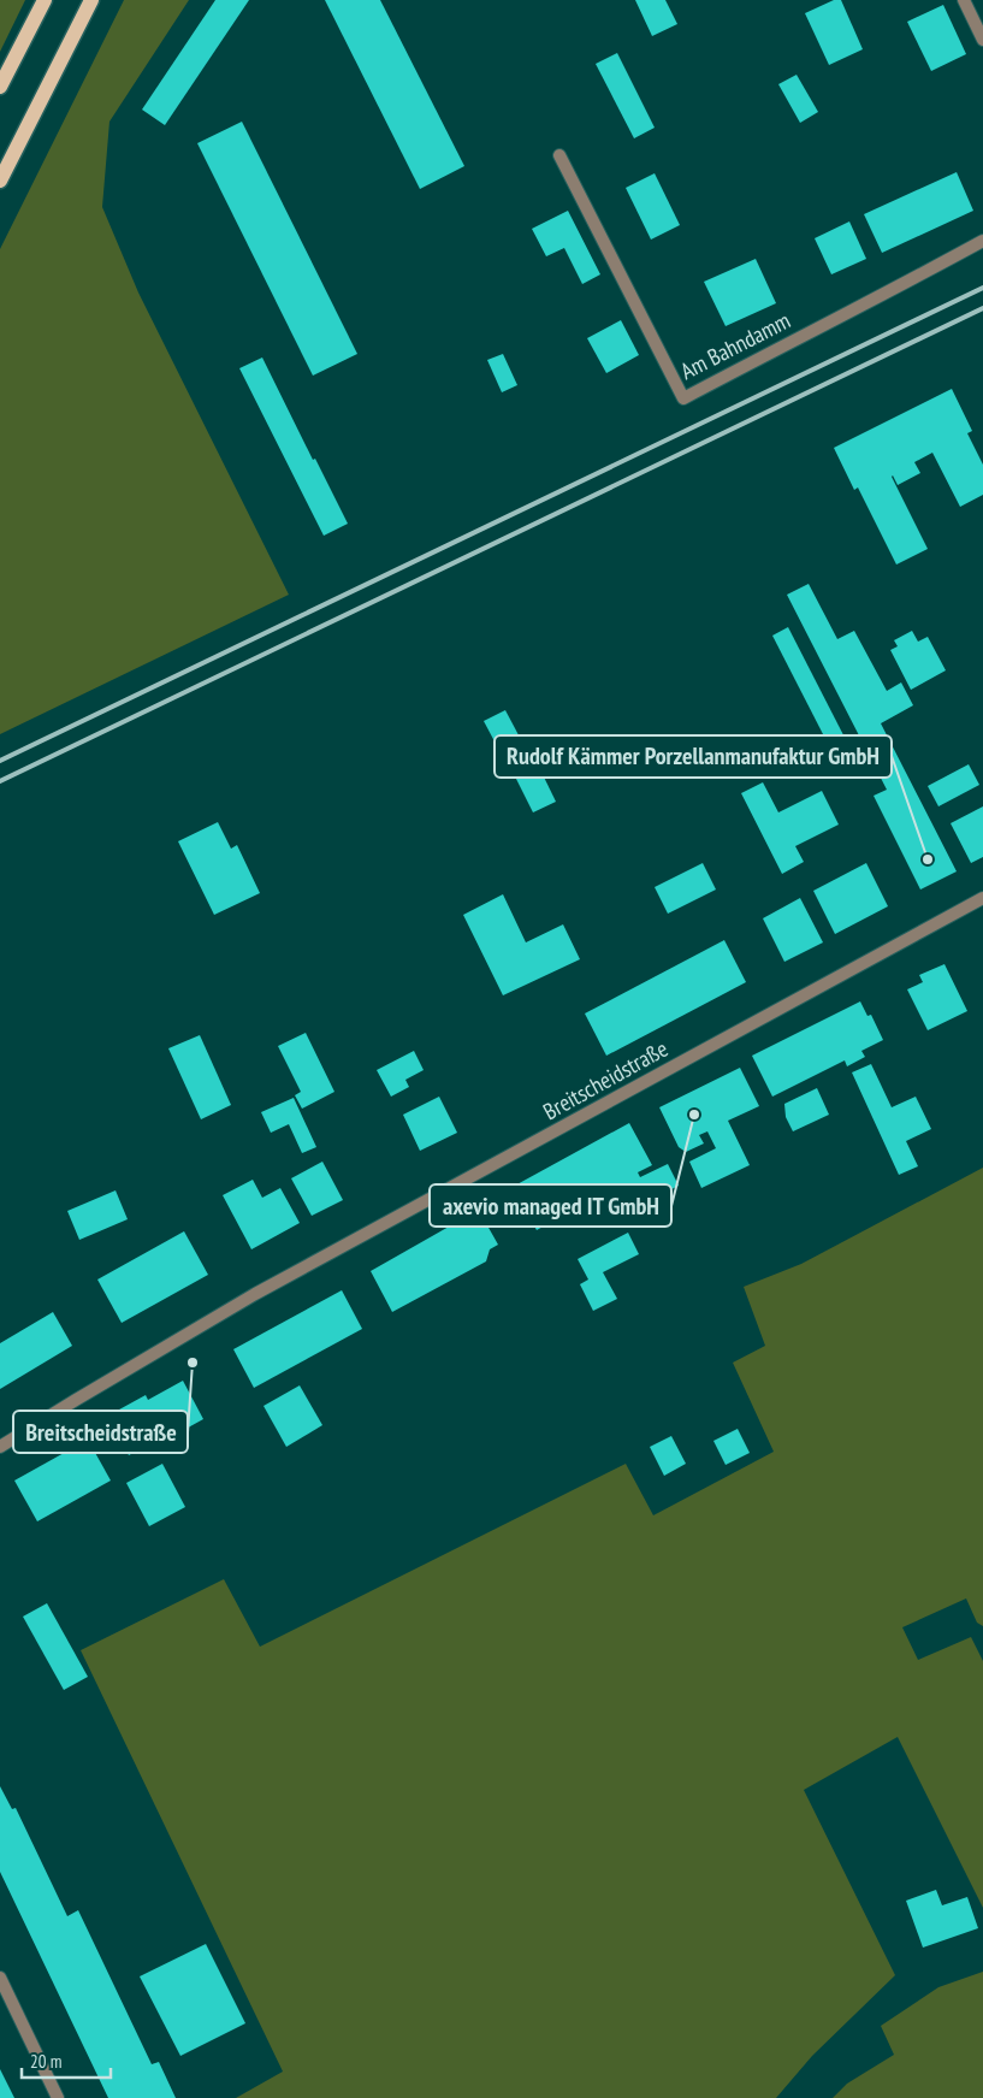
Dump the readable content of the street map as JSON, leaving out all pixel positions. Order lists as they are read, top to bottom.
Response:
{
  "streets": {
    "street": ["Am Bahndamm", "Breitscheidstraße"]
  },
  "places": ["Rudolf Kämmer Porzellanmanufaktur GmbH", "axevio managed IT GmbH", "Breitscheidstraße"],
  "scale_bar": "20 m"
}
